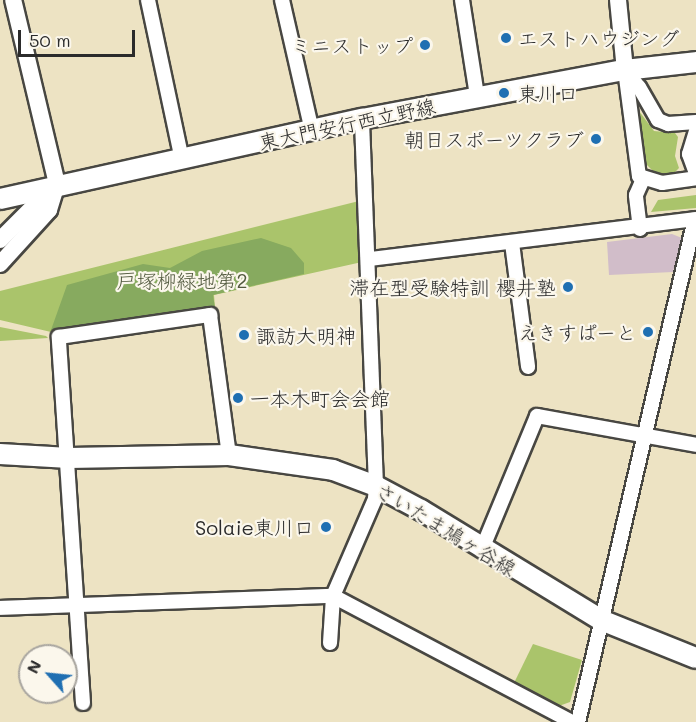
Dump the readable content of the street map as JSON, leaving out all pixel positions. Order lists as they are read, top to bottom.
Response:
{
  "streets": {
    "main road": ["東大門安行西立野線", "さいたま鳩ヶ谷線"]
  },
  "parks": ["戸塚柳緑地第2"],
  "places": [
    "エストハウジング",
    "ミニストップ",
    "東川口",
    "朝日スポーツクラブ",
    "滞在型受験特訓 櫻井塾",
    "えきすぱーと",
    "諏訪大明神",
    "一本木町会会館",
    "Solaie東川口"
  ],
  "scale_bar": "50 m",
  "north": "top left"
}
